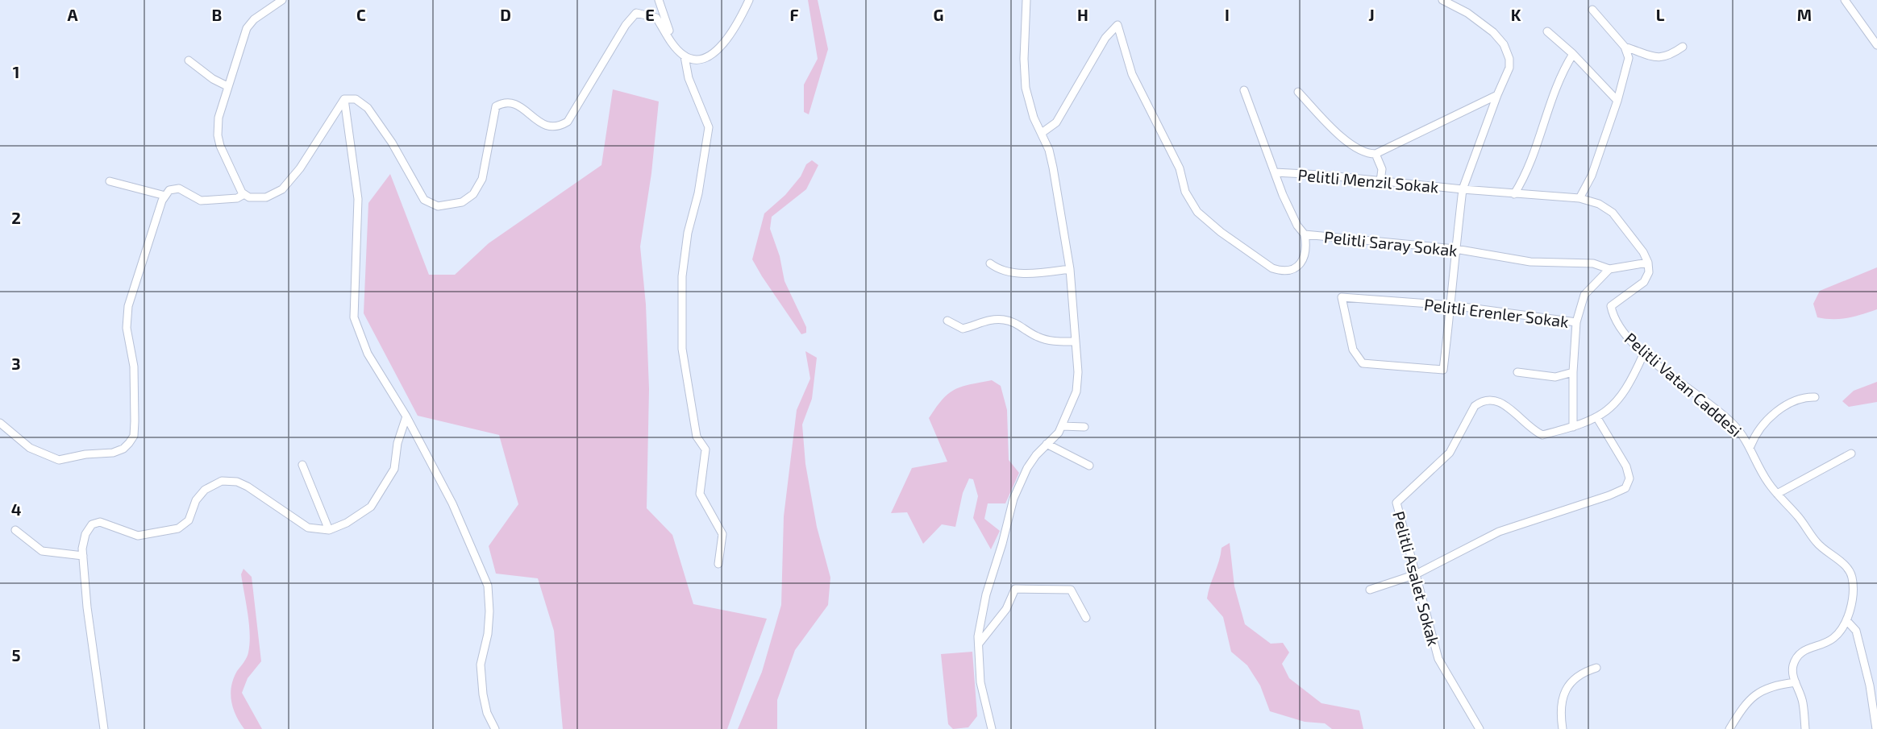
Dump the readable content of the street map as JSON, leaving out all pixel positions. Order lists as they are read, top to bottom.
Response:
{
  "streets": {
    "street": [
      "Pelitli Menzil Sokak",
      "Pelitli Saray Sokak",
      "Pelitli Erenler Sokak",
      "Pelitli Vatan Caddesi",
      "Pelitli Asalet Sokak"
    ]
  },
  "crossings": [
    ["Pelitli Saray Sokak", "Pelitli Vatan Caddesi"],
    ["Pelitli Erenler Sokak", "Pelitli Asalet Sokak"],
    ["Pelitli Vatan Caddesi", "Pelitli Asalet Sokak"]
  ],
  "grid": {
    "columns": [
      "A",
      "B",
      "C",
      "D",
      "E",
      "F",
      "G",
      "H",
      "I",
      "J",
      "K",
      "L",
      "M"
    ],
    "rows": [
      "1",
      "2",
      "3",
      "4",
      "5"
    ]
  }
}
